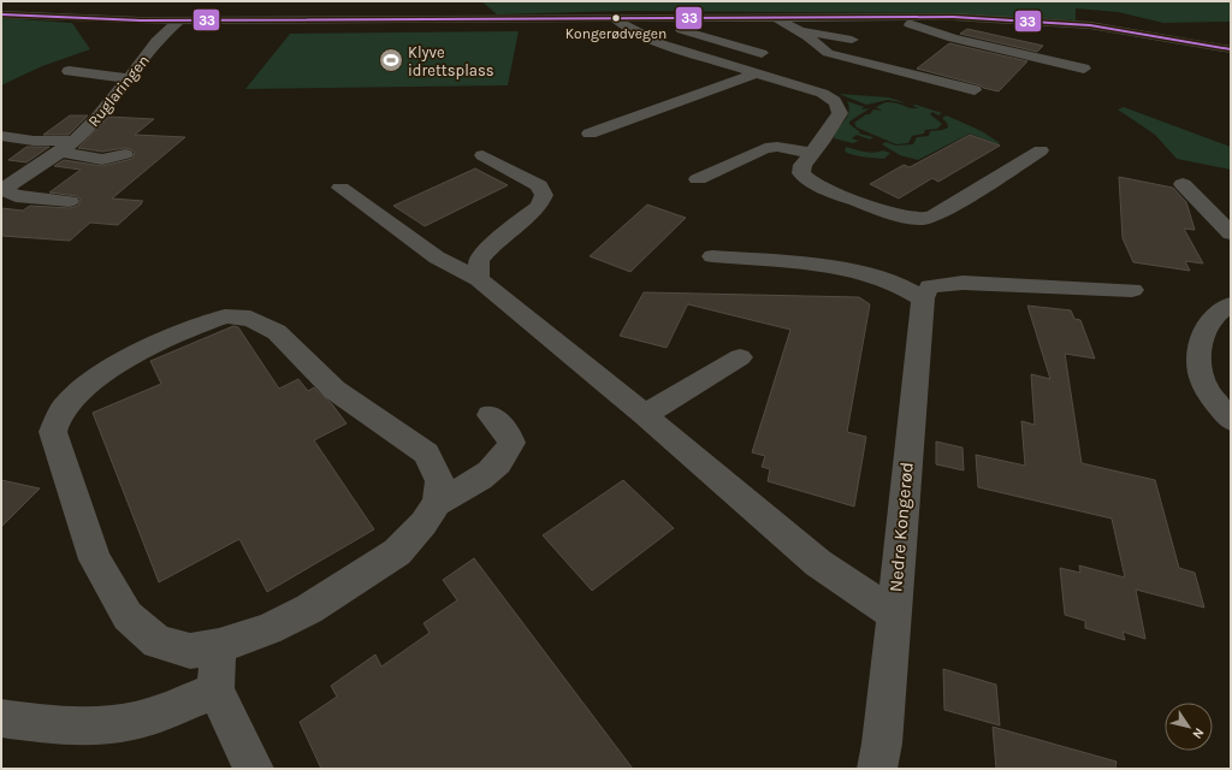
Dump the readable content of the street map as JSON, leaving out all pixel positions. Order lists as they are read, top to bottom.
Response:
{
  "streets": {
    "street": ["Ruglaringen", "Nedre Kongerød"]
  },
  "places": {
    "other": ["Kongerødvegen"],
    "sports": ["Klyve idrettsplass"]
  },
  "lines": ["transit line 33"],
  "north": "bottom right"
}
